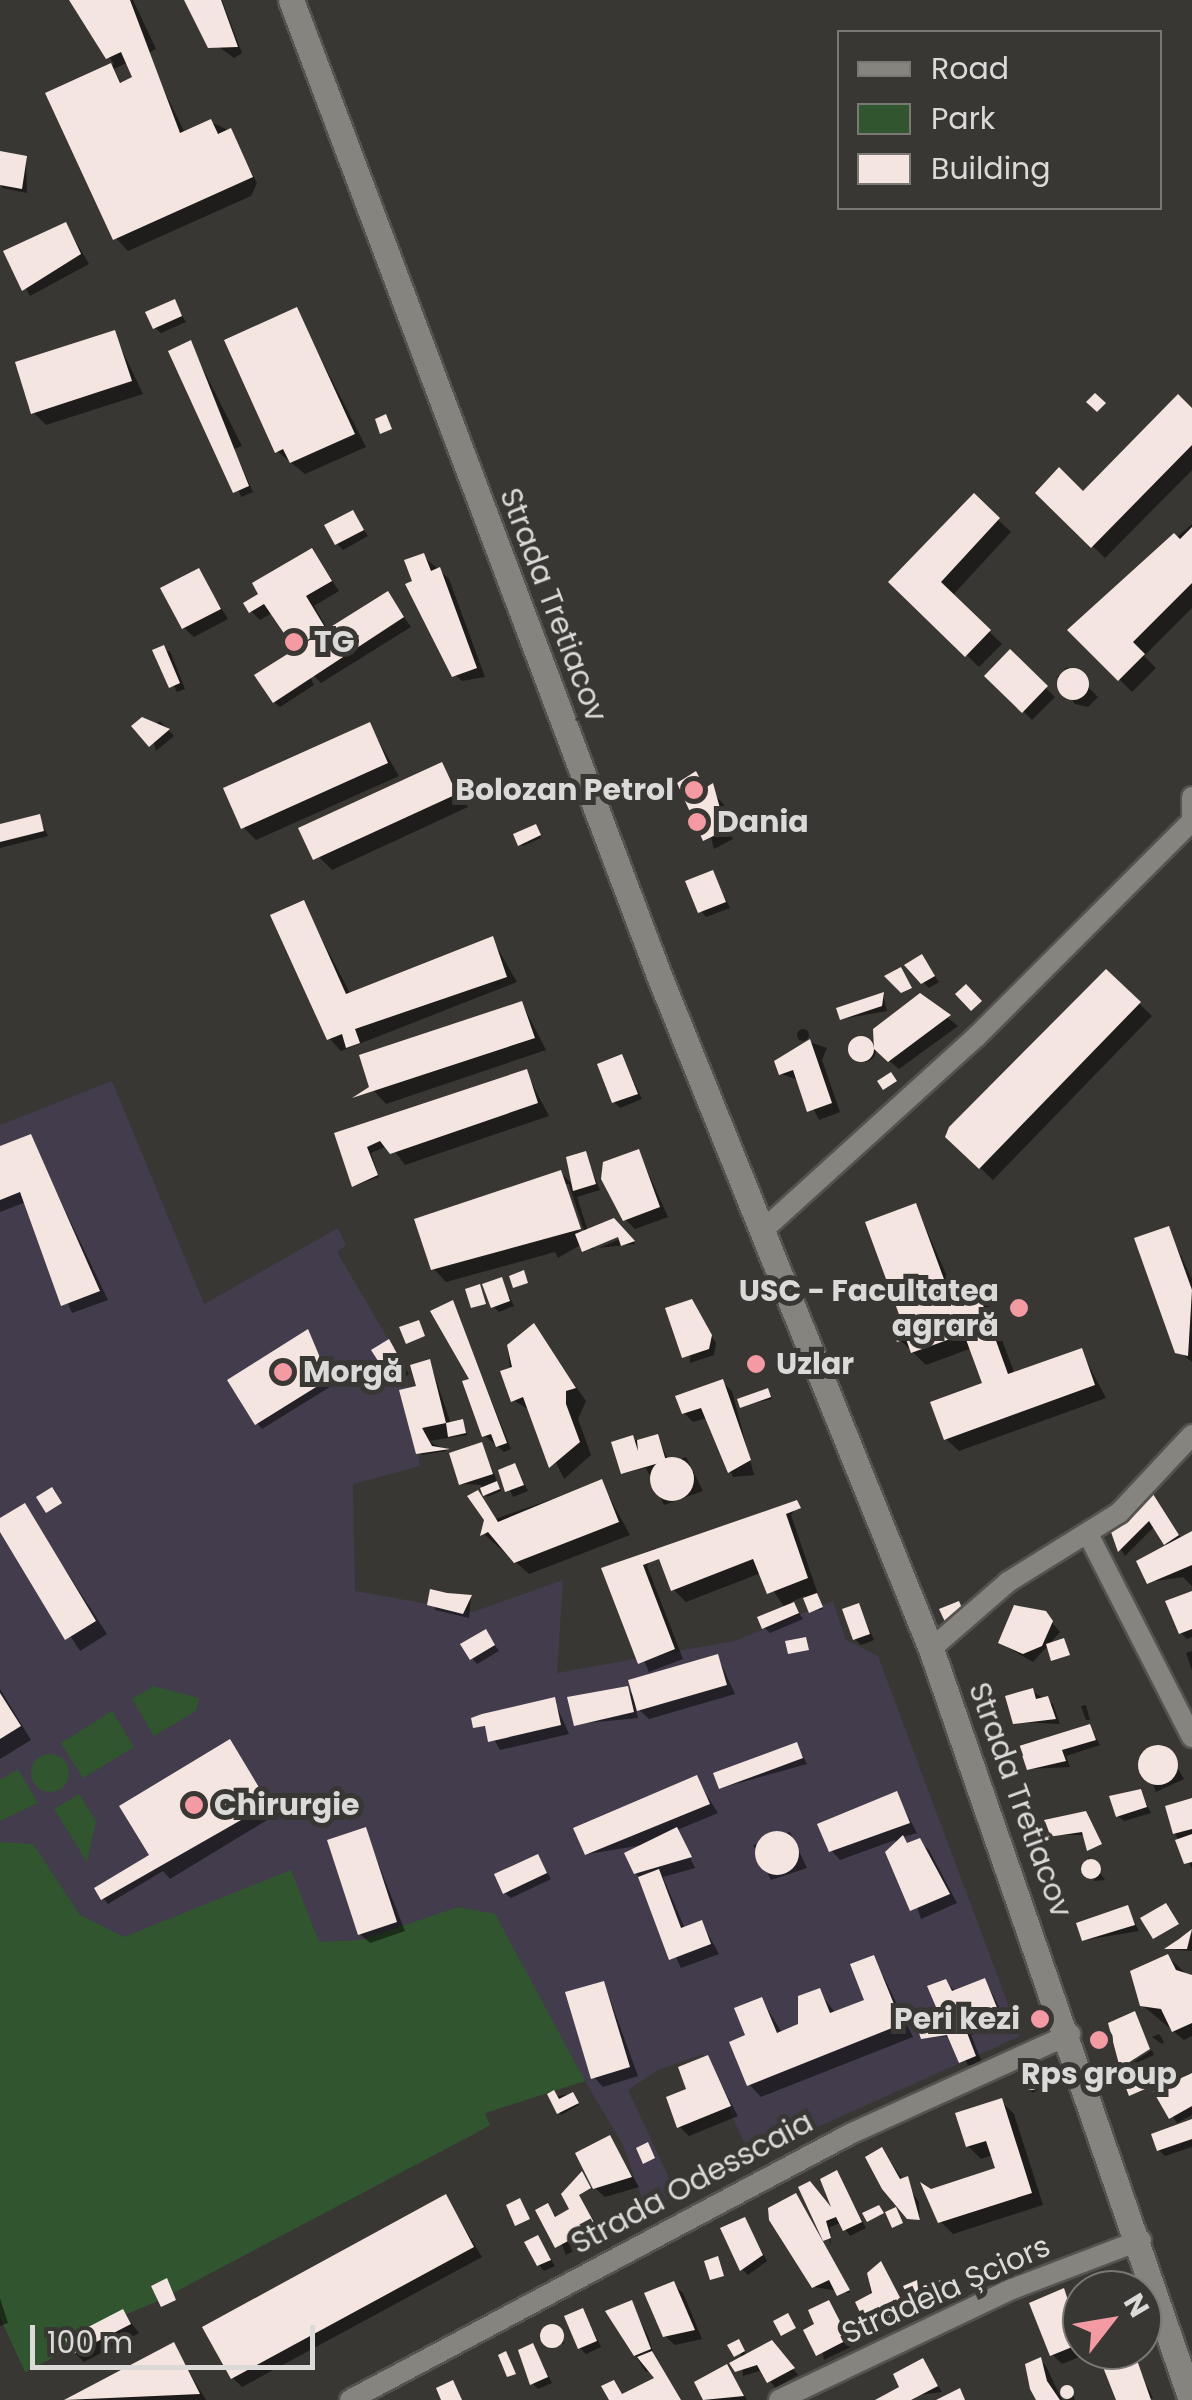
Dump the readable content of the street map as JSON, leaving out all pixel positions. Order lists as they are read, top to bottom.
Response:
{
  "streets": {
    "street": ["Strada Tretiacov", "Strada Odesscaia", "Stradela Șciors"]
  },
  "crossings": [
    ["Strada Tretiacov", "Strada Odesscaia"],
    ["Strada Tretiacov", "Stradela Șciors"]
  ],
  "places": [
    "TG",
    "Bolozan Petrol",
    "Dania",
    "USC - Facultatea agrară",
    "Uzlar",
    "Morgă",
    "Chirurgie",
    "Peri kezi",
    "Rps group"
  ],
  "legend": ["Road", "Park", "Building"],
  "scale_bar": "100 m",
  "north": "top right"
}
